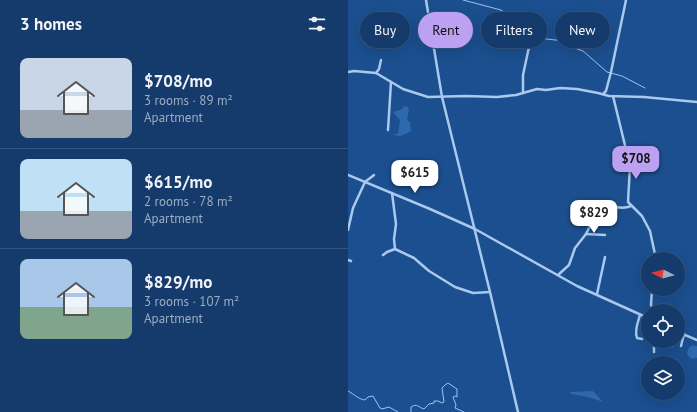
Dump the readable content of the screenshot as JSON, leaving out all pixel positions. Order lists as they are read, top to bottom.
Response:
{
  "north": "left",
  "page": {
    "heading": "3 homes",
    "chip": [
      "Buy",
      "Rent",
      "Filters",
      "New"
    ],
    "list": [
      {
        "name": "$708/mo",
        "note": "3 rooms · 89 m² · Apartment"
      },
      {
        "name": "$615/mo",
        "note": "2 rooms · 78 m² · Apartment"
      },
      {
        "name": "$829/mo",
        "note": "3 rooms · 107 m² · Apartment"
      }
    ],
    "price": ["$708", "$615", "$829"]
  }
}
